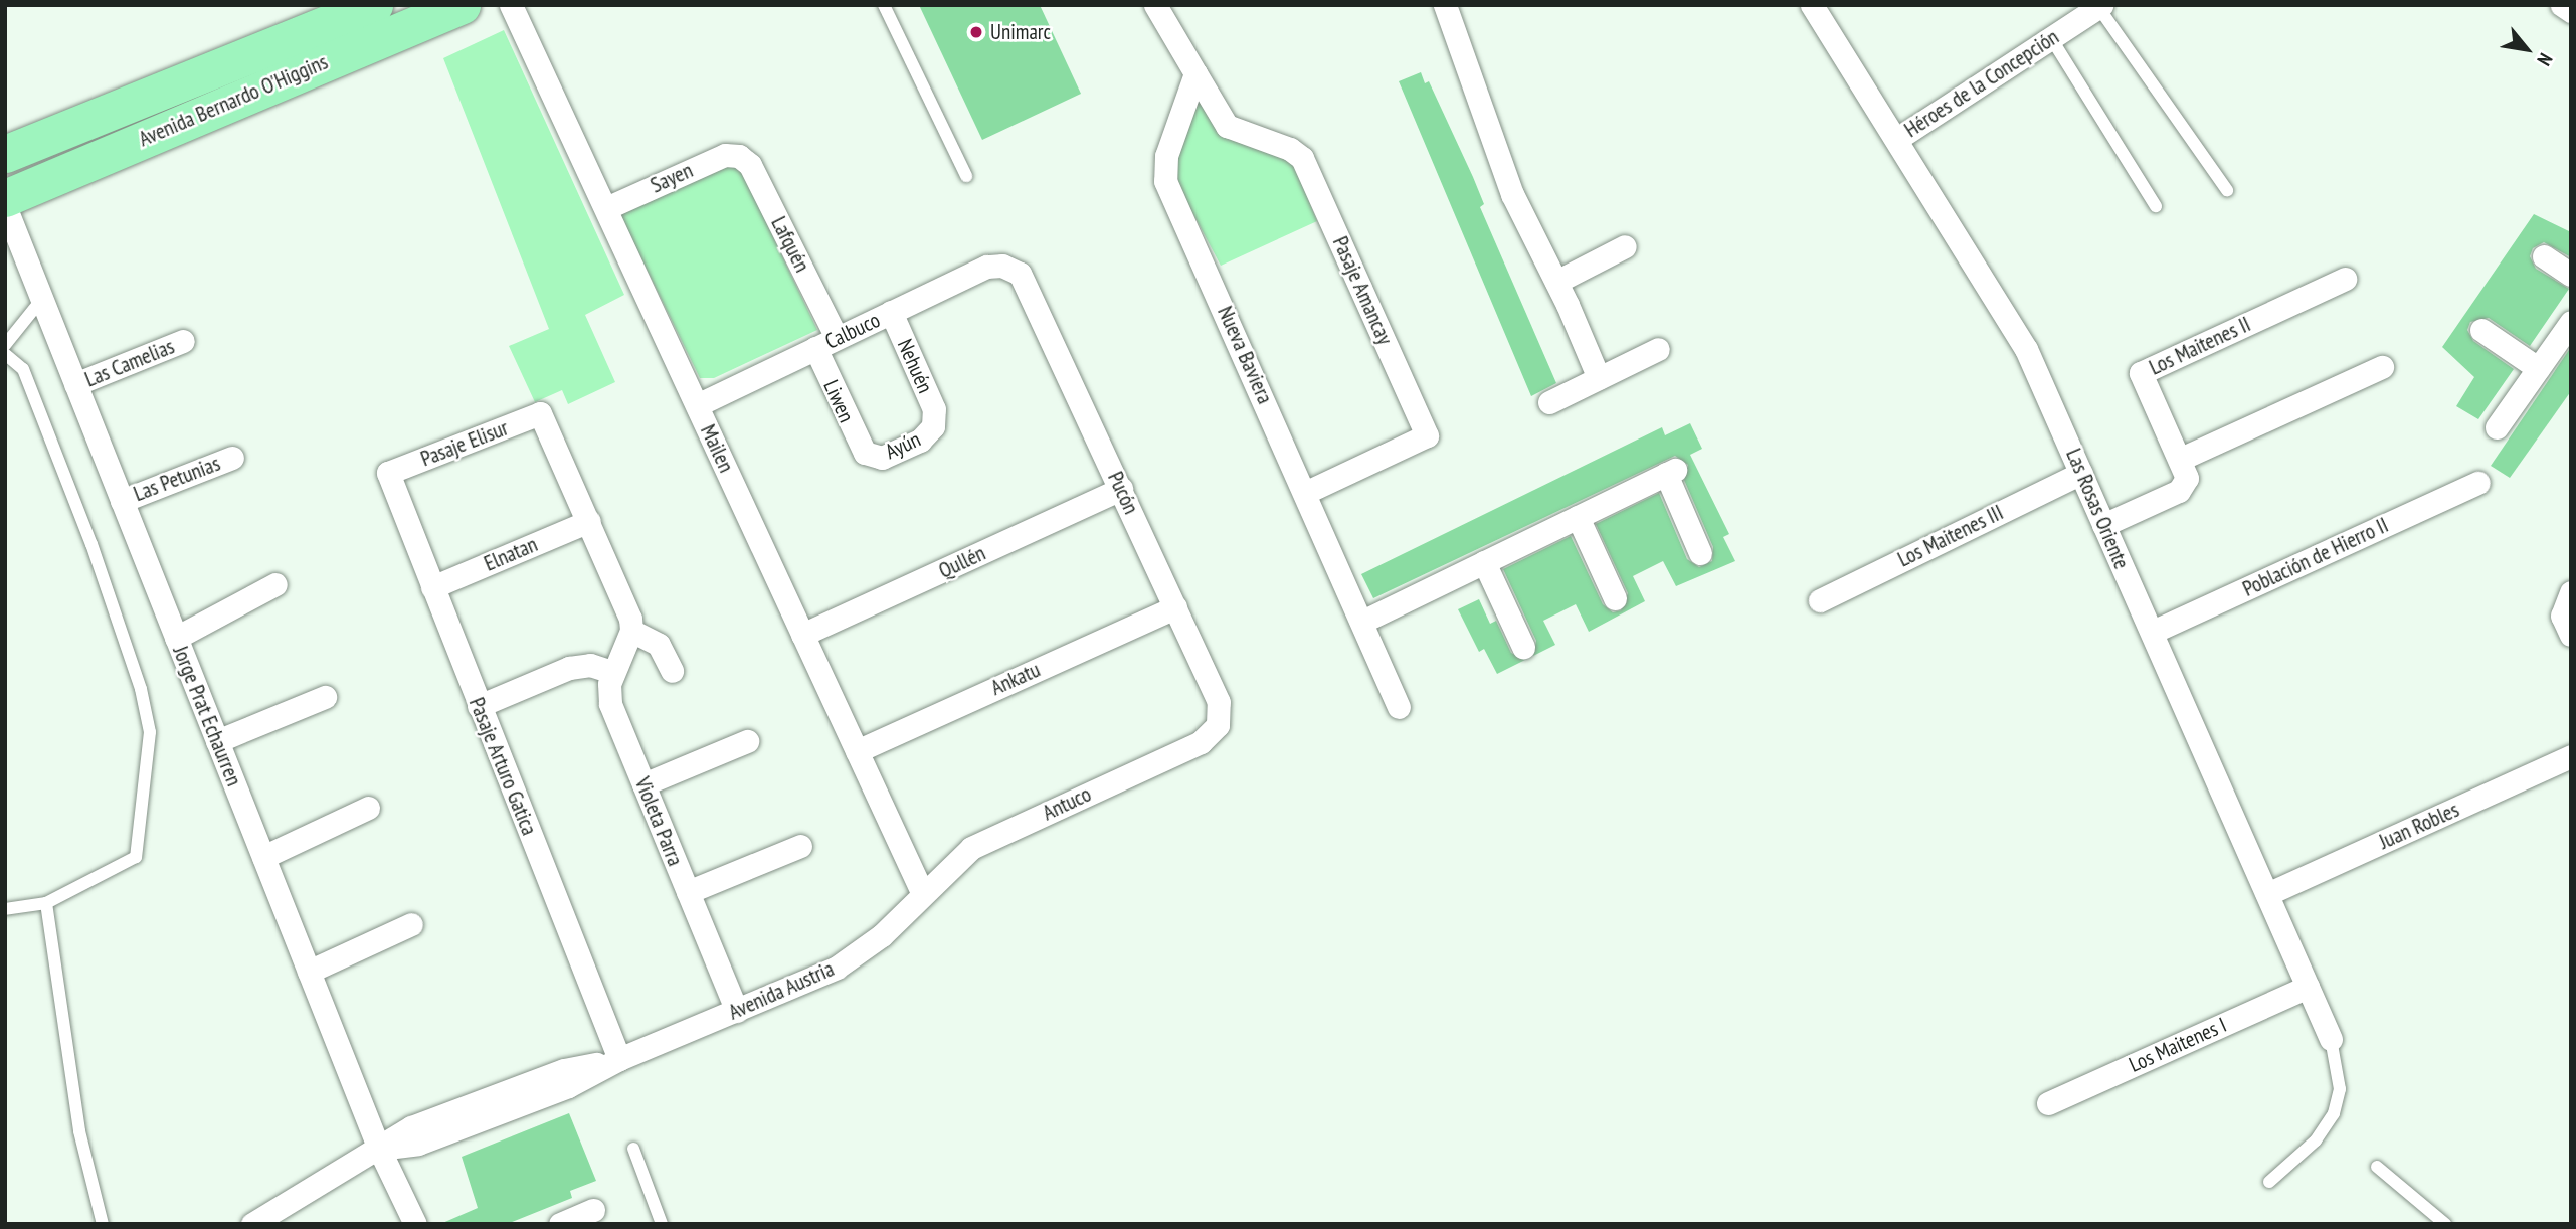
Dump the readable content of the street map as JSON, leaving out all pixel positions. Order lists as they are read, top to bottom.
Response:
{
  "streets": {
    "main road": ["Avenida Bernardo O'Higgins"],
    "street": [
      "Héroes de la Concepción",
      "Sayen",
      "Lafquén",
      "Pasaje Amancay",
      "Calbuco",
      "Los Maitenes II",
      "Nueva Baviera",
      "Las Camelias",
      "Nehuén",
      "Liwen",
      "Pasaje Elisur",
      "Ayún",
      "Mailen",
      "Las Petunias",
      "Pucón",
      "Las Rosas Oriente",
      "Los Maitenes III",
      "Elnatan",
      "Población de Hierro II",
      "Qullén",
      "Ankatu",
      "Jorge Prat Echaurren",
      "Pasaje Arturo Gatica",
      "Antuco",
      "Violeta Parra",
      "Juan Robles",
      "Avenida Austria",
      "Los Maitenes I"
    ]
  },
  "crossings": [
    ["Héroes de la Concepción", "Las Rosas Oriente"],
    ["Sayen", "Lafquén"],
    ["Sayen", "Mailen"],
    ["Lafquén", "Calbuco"],
    ["Pasaje Amancay", "Nueva Baviera"],
    ["Calbuco", "Nehuén"],
    ["Calbuco", "Liwen"],
    ["Calbuco", "Mailen"],
    ["Calbuco", "Pucón"],
    ["Los Maitenes II", "Las Rosas Oriente"],
    ["Las Camelias", "Jorge Prat Echaurren"],
    ["Nehuén", "Ayún"],
    ["Liwen", "Ayún"],
    ["Pasaje Elisur", "Elnatan"],
    ["Pasaje Elisur", "Pasaje Arturo Gatica"],
    ["Mailen", "Qullén"],
    ["Mailen", "Ankatu"],
    ["Mailen", "Antuco"],
    ["Mailen", "Avenida Austria"],
    ["Las Petunias", "Jorge Prat Echaurren"],
    ["Pucón", "Qullén"],
    ["Pucón", "Ankatu"],
    ["Pucón", "Antuco"],
    ["Las Rosas Oriente", "Los Maitenes III"],
    ["Las Rosas Oriente", "Población de Hierro II"],
    ["Las Rosas Oriente", "Juan Robles"],
    ["Las Rosas Oriente", "Los Maitenes I"],
    ["Elnatan", "Pasaje Arturo Gatica"],
    ["Jorge Prat Echaurren", "Avenida Austria"],
    ["Pasaje Arturo Gatica", "Avenida Austria"],
    ["Antuco", "Avenida Austria"],
    ["Violeta Parra", "Avenida Austria"]
  ],
  "places": ["Unimarc"],
  "north": "bottom right"
}
